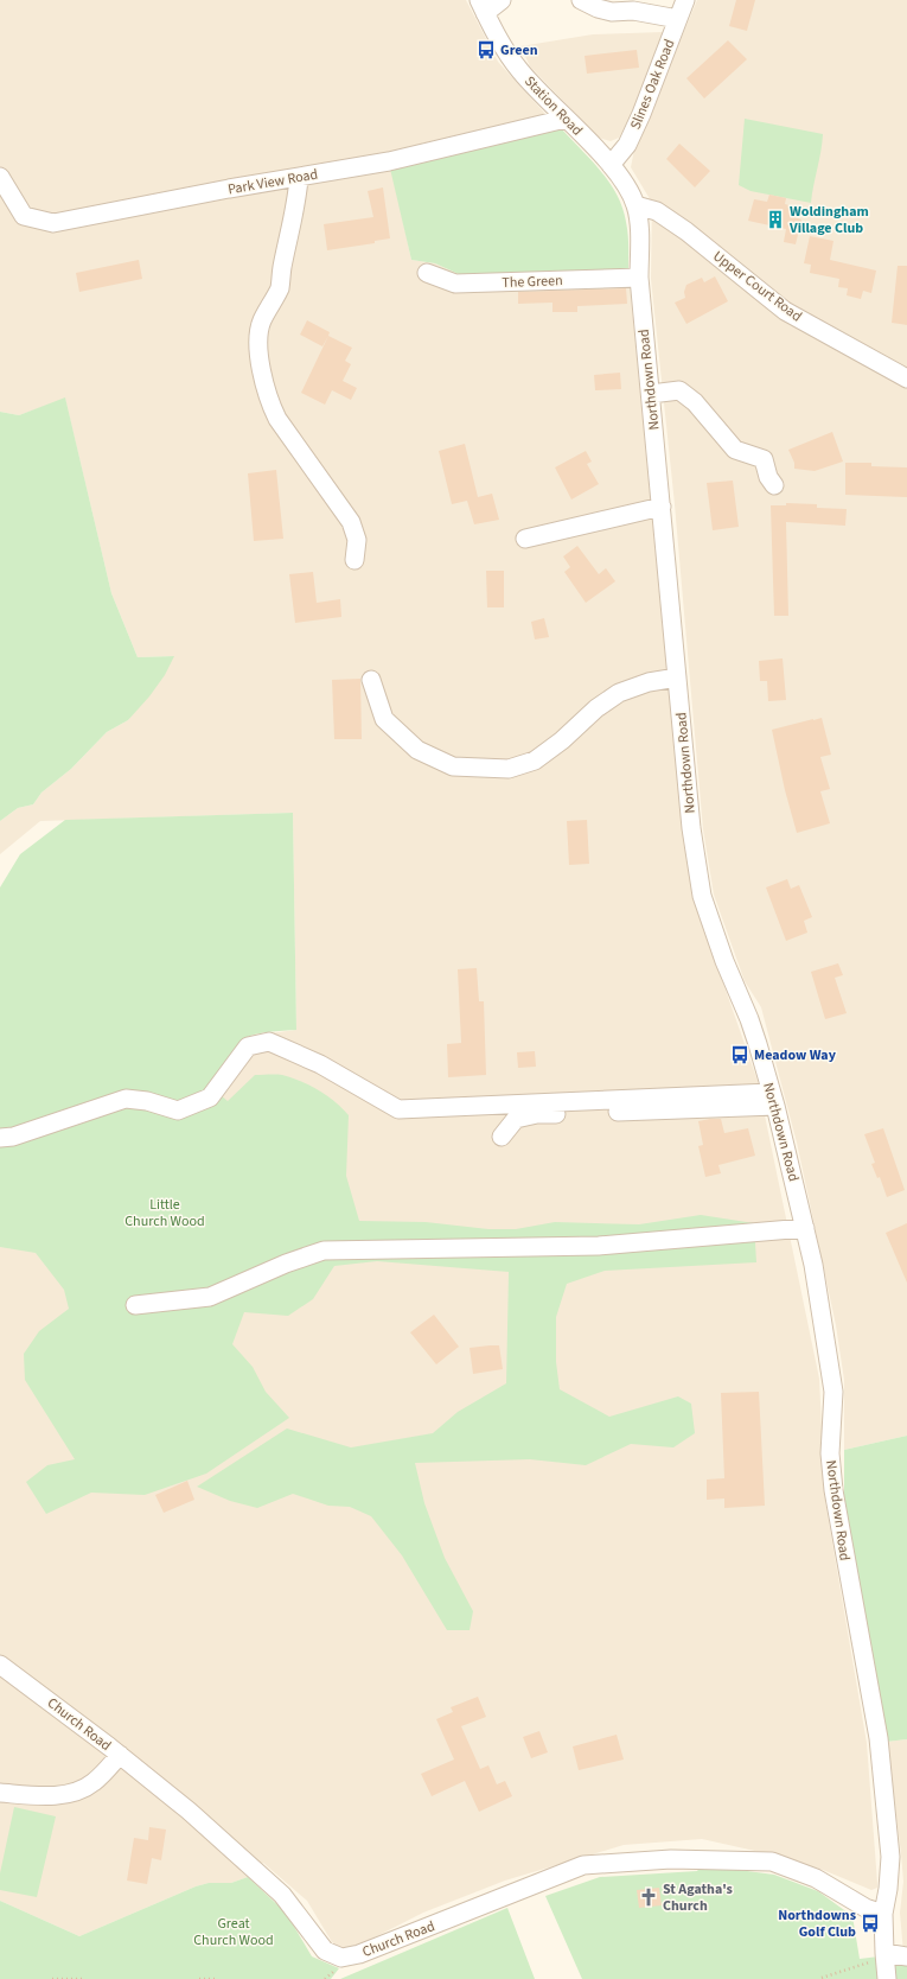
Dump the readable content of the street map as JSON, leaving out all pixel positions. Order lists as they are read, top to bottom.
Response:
{
  "streets": {
    "street": [
      "Slines Oak Road",
      "Station Road",
      "Park View Road",
      "The Green",
      "Upper Court Road",
      "Northdown Road",
      "Church Road"
    ]
  },
  "crossings": [
    ["Slines Oak Road", "Station Road"],
    ["Station Road", "Park View Road"],
    ["Station Road", "Upper Court Road"],
    ["Station Road", "Northdown Road"],
    ["The Green", "Northdown Road"],
    ["Upper Court Road", "Northdown Road"],
    ["Northdown Road", "Church Road"]
  ],
  "parks": ["Little Church Wood", "Great Church Wood"],
  "places": {
    "bus stop": ["Green", "Meadow Way", "Northdowns Golf Club"],
    "building": ["Woldingham Village Club"],
    "church": ["St Agatha's Church"]
  }
}
